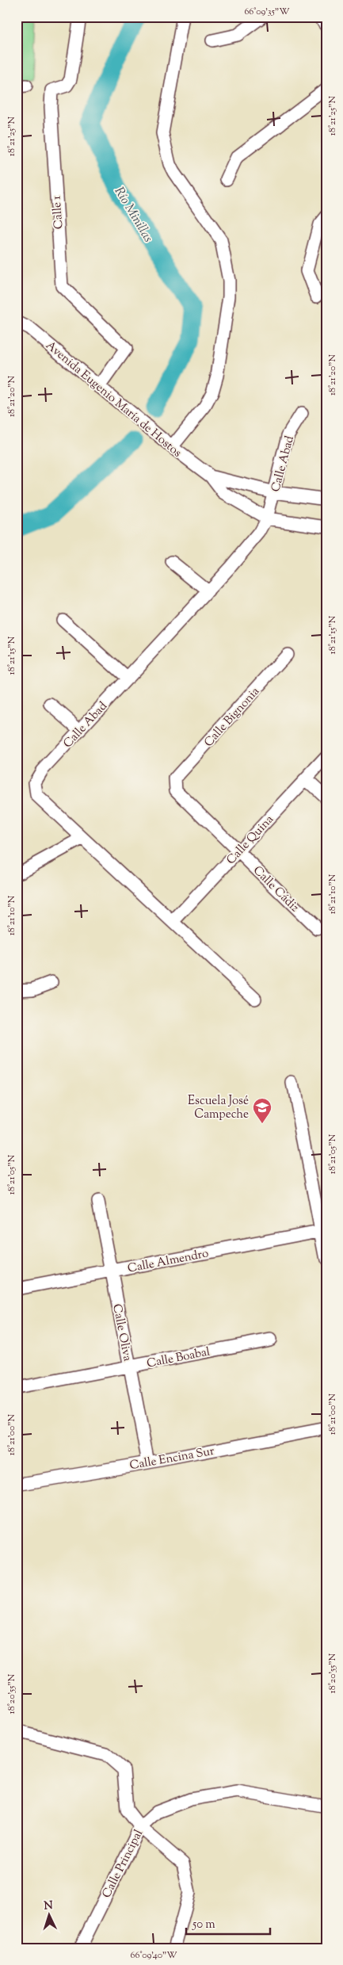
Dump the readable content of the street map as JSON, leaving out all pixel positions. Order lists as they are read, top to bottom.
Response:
{
  "streets": {
    "street": [
      "Calle 1",
      "Avenida Eugenio María de Hostos",
      "Calle Abad",
      "Calle Bignonia",
      "Calle Quina",
      "Calle Cádiz",
      "Calle Almendro",
      "Calle Oliva",
      "Calle Boabal",
      "Calle Encina Sur",
      "Calle Principal"
    ]
  },
  "crossings": [
    ["Calle 1", "Avenida Eugenio María de Hostos"],
    ["Avenida Eugenio María de Hostos", "Calle Abad"],
    ["Calle Abad", "Calle Quina"],
    ["Calle Bignonia", "Calle Cádiz"],
    ["Calle Quina", "Calle Cádiz"],
    ["Calle Almendro", "Calle Oliva"],
    ["Calle Oliva", "Calle Boabal"],
    ["Calle Oliva", "Calle Encina Sur"]
  ],
  "water": ["Río Minillas"],
  "places": {
    "school or university": ["Escuela José Campeche"]
  },
  "scale_bar": "50 m",
  "north": "top",
  "coordinates": [
    "66°09'35\"W",
    "18°21'25\"N",
    "18°21'20\"N",
    "18°21'15\"N",
    "18°21'10\"N",
    "18°21'05\"N",
    "18°21'00\"N",
    "18°20'55\"N",
    "66°09'40\"W"
  ]
}
